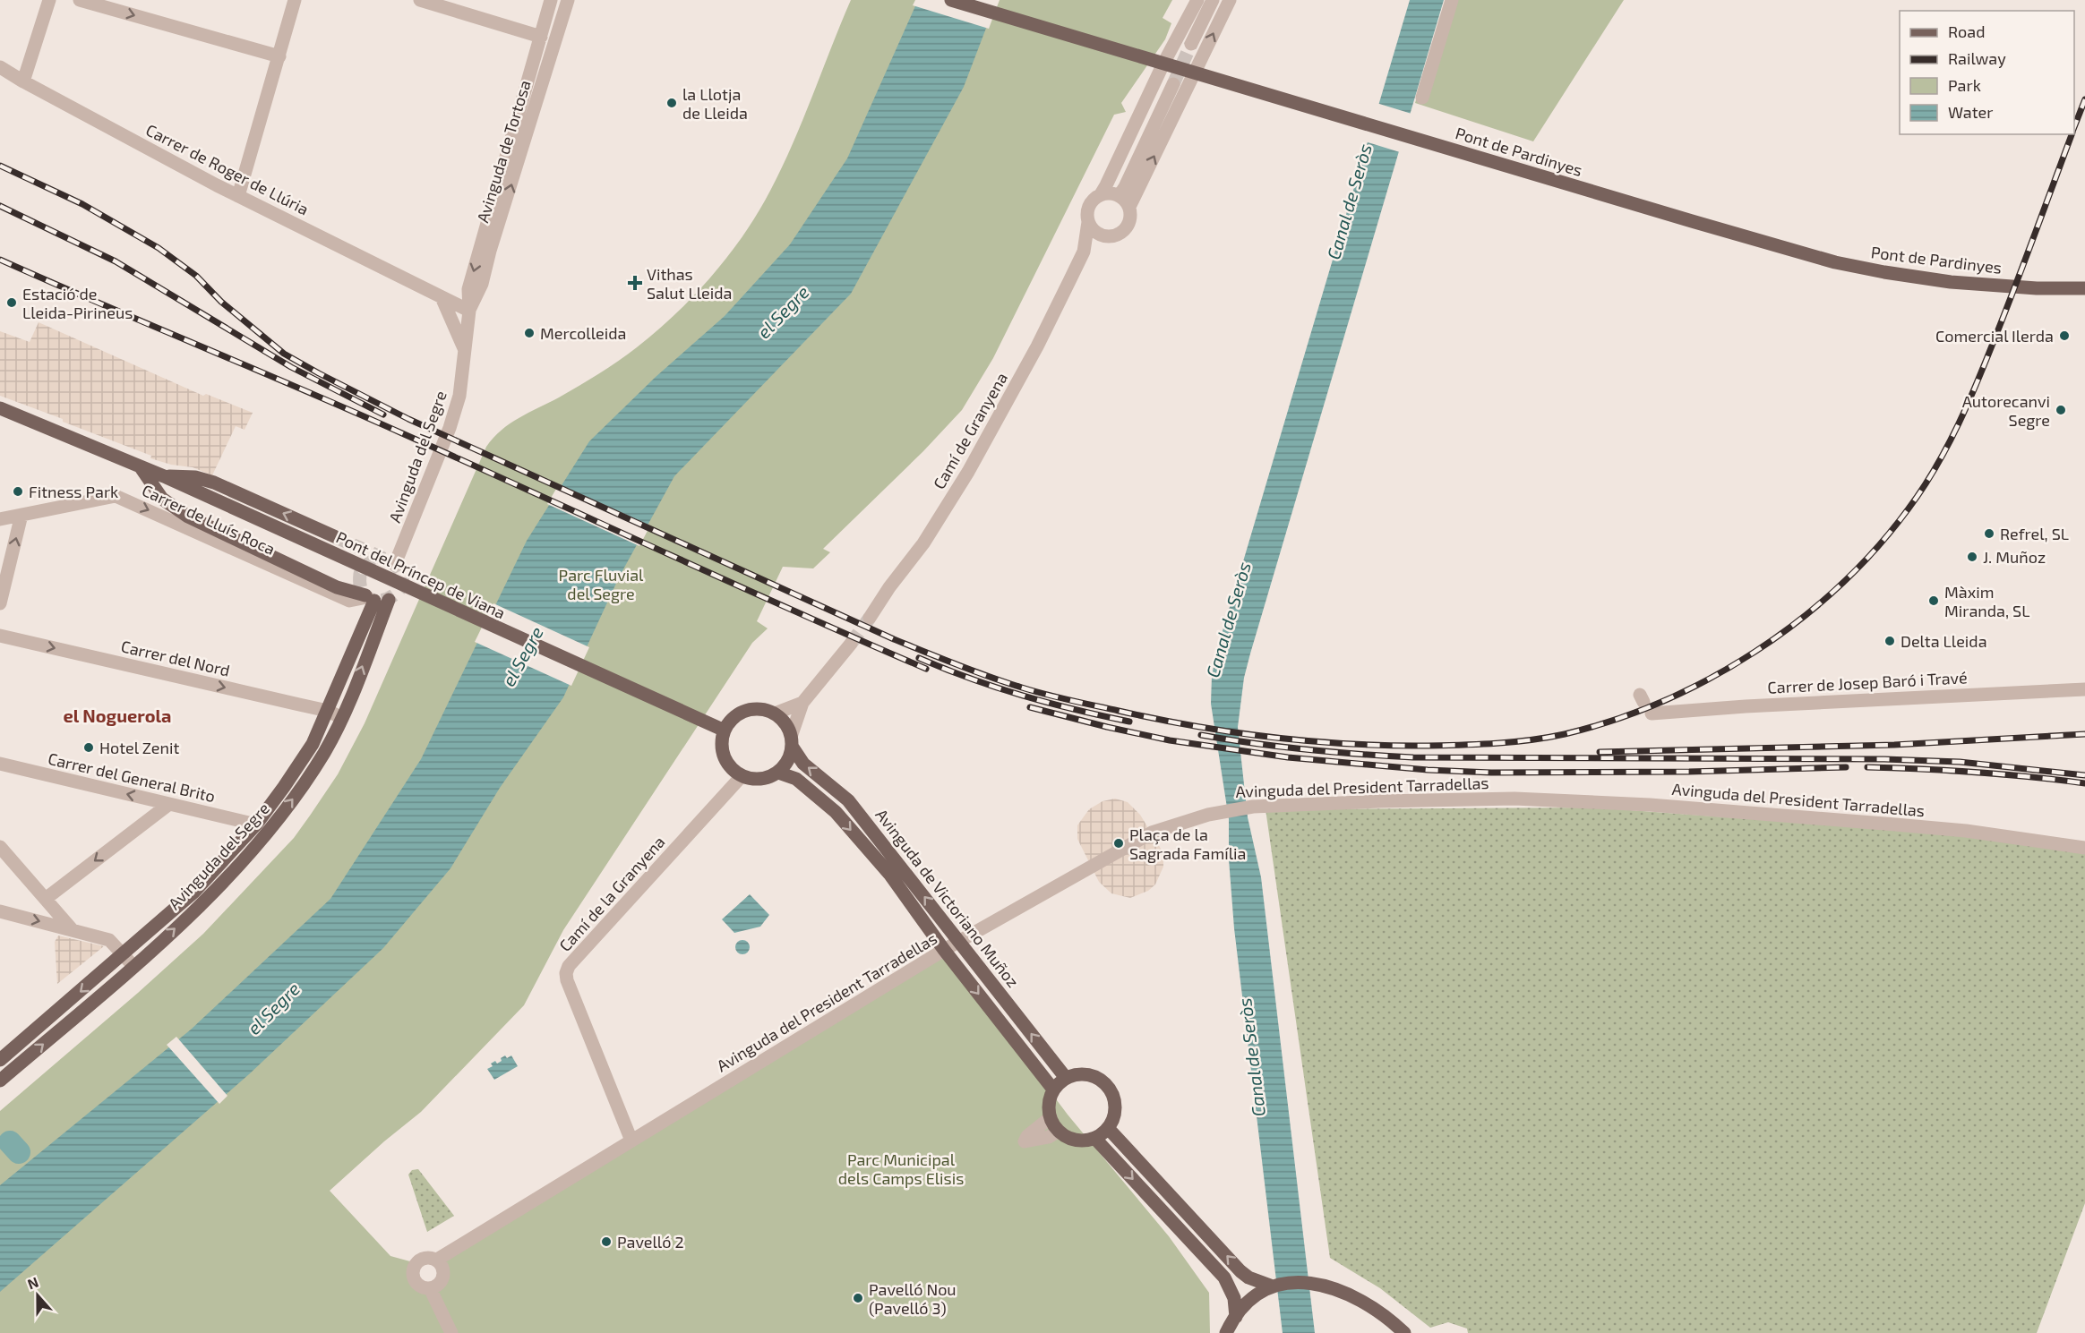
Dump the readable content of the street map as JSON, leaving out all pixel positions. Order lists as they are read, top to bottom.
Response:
{
  "streets": {
    "main road": [
      "Pont de Pardinyes",
      "Avinguda del Segre",
      "Pont del Príncep de Viana",
      "Avinguda de Victoriano Muñoz"
    ],
    "street": [
      "Avinguda de Tortosa",
      "Carrer de Roger de Llúria",
      "Camí de Granyena",
      "Carrer de Lluís Roca",
      "Carrer del Nord",
      "Carrer de Josep Baró i Travé",
      "Carrer del General Brito",
      "Avinguda del President Tarradellas",
      "Camí de la Granyena"
    ]
  },
  "crossings": [
    ["Avinguda de Tortosa", "Carrer de Roger de Llúria"],
    ["Avinguda de Tortosa", "Avinguda del Segre"],
    ["Avinguda del Segre", "Carrer de Lluís Roca"],
    ["Avinguda del Segre", "Carrer del Nord"],
    ["Avinguda del Segre", "Carrer del General Brito"],
    ["Pont del Príncep de Viana", "Camí de la Granyena"],
    ["Pont del Príncep de Viana", "Avinguda de Victoriano Muñoz"],
    ["Avinguda del President Tarradellas", "Camí de la Granyena"],
    ["Avinguda del President Tarradellas", "Avinguda de Victoriano Muñoz"],
    ["Camí de la Granyena", "Avinguda de Victoriano Muñoz"]
  ],
  "one_way": ["Carrer de Lluís Roca", "Carrer del Nord", "Carrer del General Brito"],
  "districts": ["el Noguerola"],
  "water": ["Canal de Seròs", "el Segre"],
  "parks": ["Parc Fluvial del Segre", "Parc Municipal dels Camps Elisis"],
  "places": {
    "other": [
      "la Llotja de Lleida",
      "Estació de Lleida-Pirineus",
      "Mercolleida",
      "Comercial Ilerda",
      "Autorecanvi Segre",
      "Fitness Park",
      "Refrel, SL",
      "J. Muñoz",
      "Màxim Miranda, SL",
      "Delta Lleida",
      "Hotel Zenit",
      "Plaça de la Sagrada Família",
      "Pavelló 2",
      "Pavelló Nou (Pavelló 3)"
    ],
    "health": ["Vithas Salut Lleida"]
  },
  "legend": [
    "Road",
    "Railway",
    "Park",
    "Water"
  ],
  "north": "top"
}
